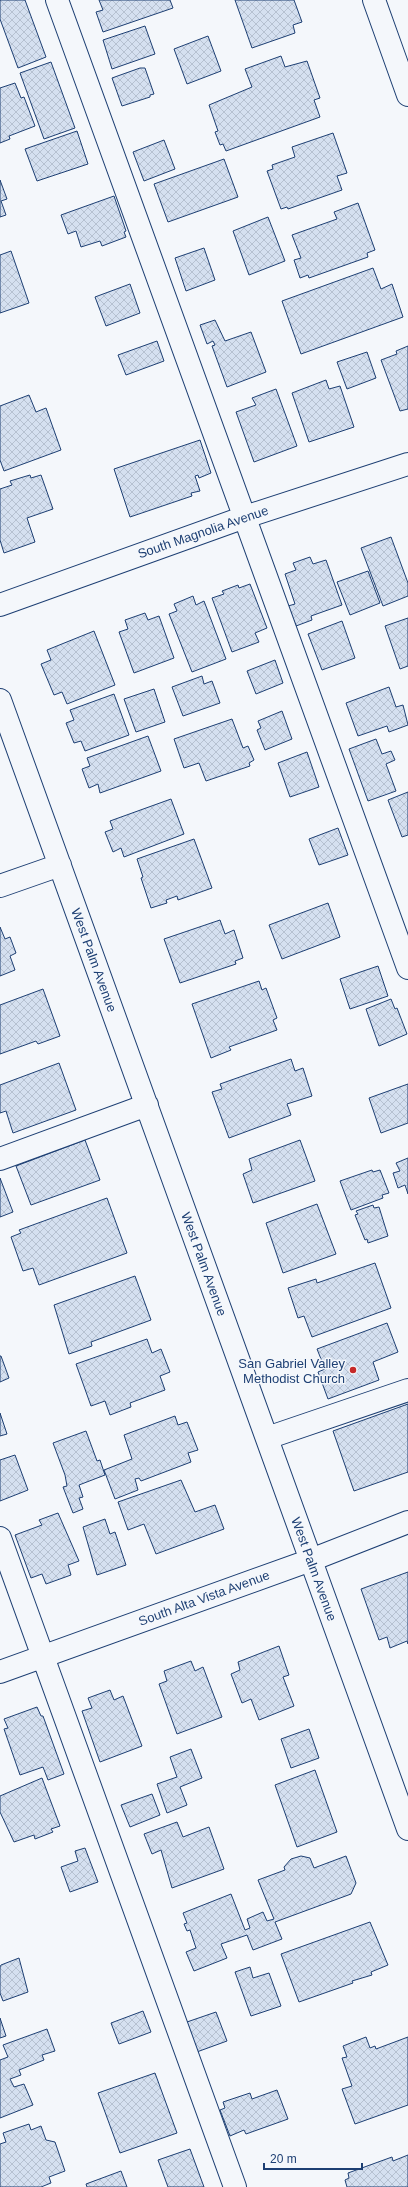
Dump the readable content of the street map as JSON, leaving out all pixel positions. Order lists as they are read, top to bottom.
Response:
{
  "streets": {
    "street": ["South Magnolia Avenue", "West Palm Avenue", "South Alta Vista Avenue"]
  },
  "crossings": [
    ["West Palm Avenue", "South Alta Vista Avenue"]
  ],
  "places": ["San Gabriel Valley Methodist Church"],
  "scale_bar": "20 m"
}
